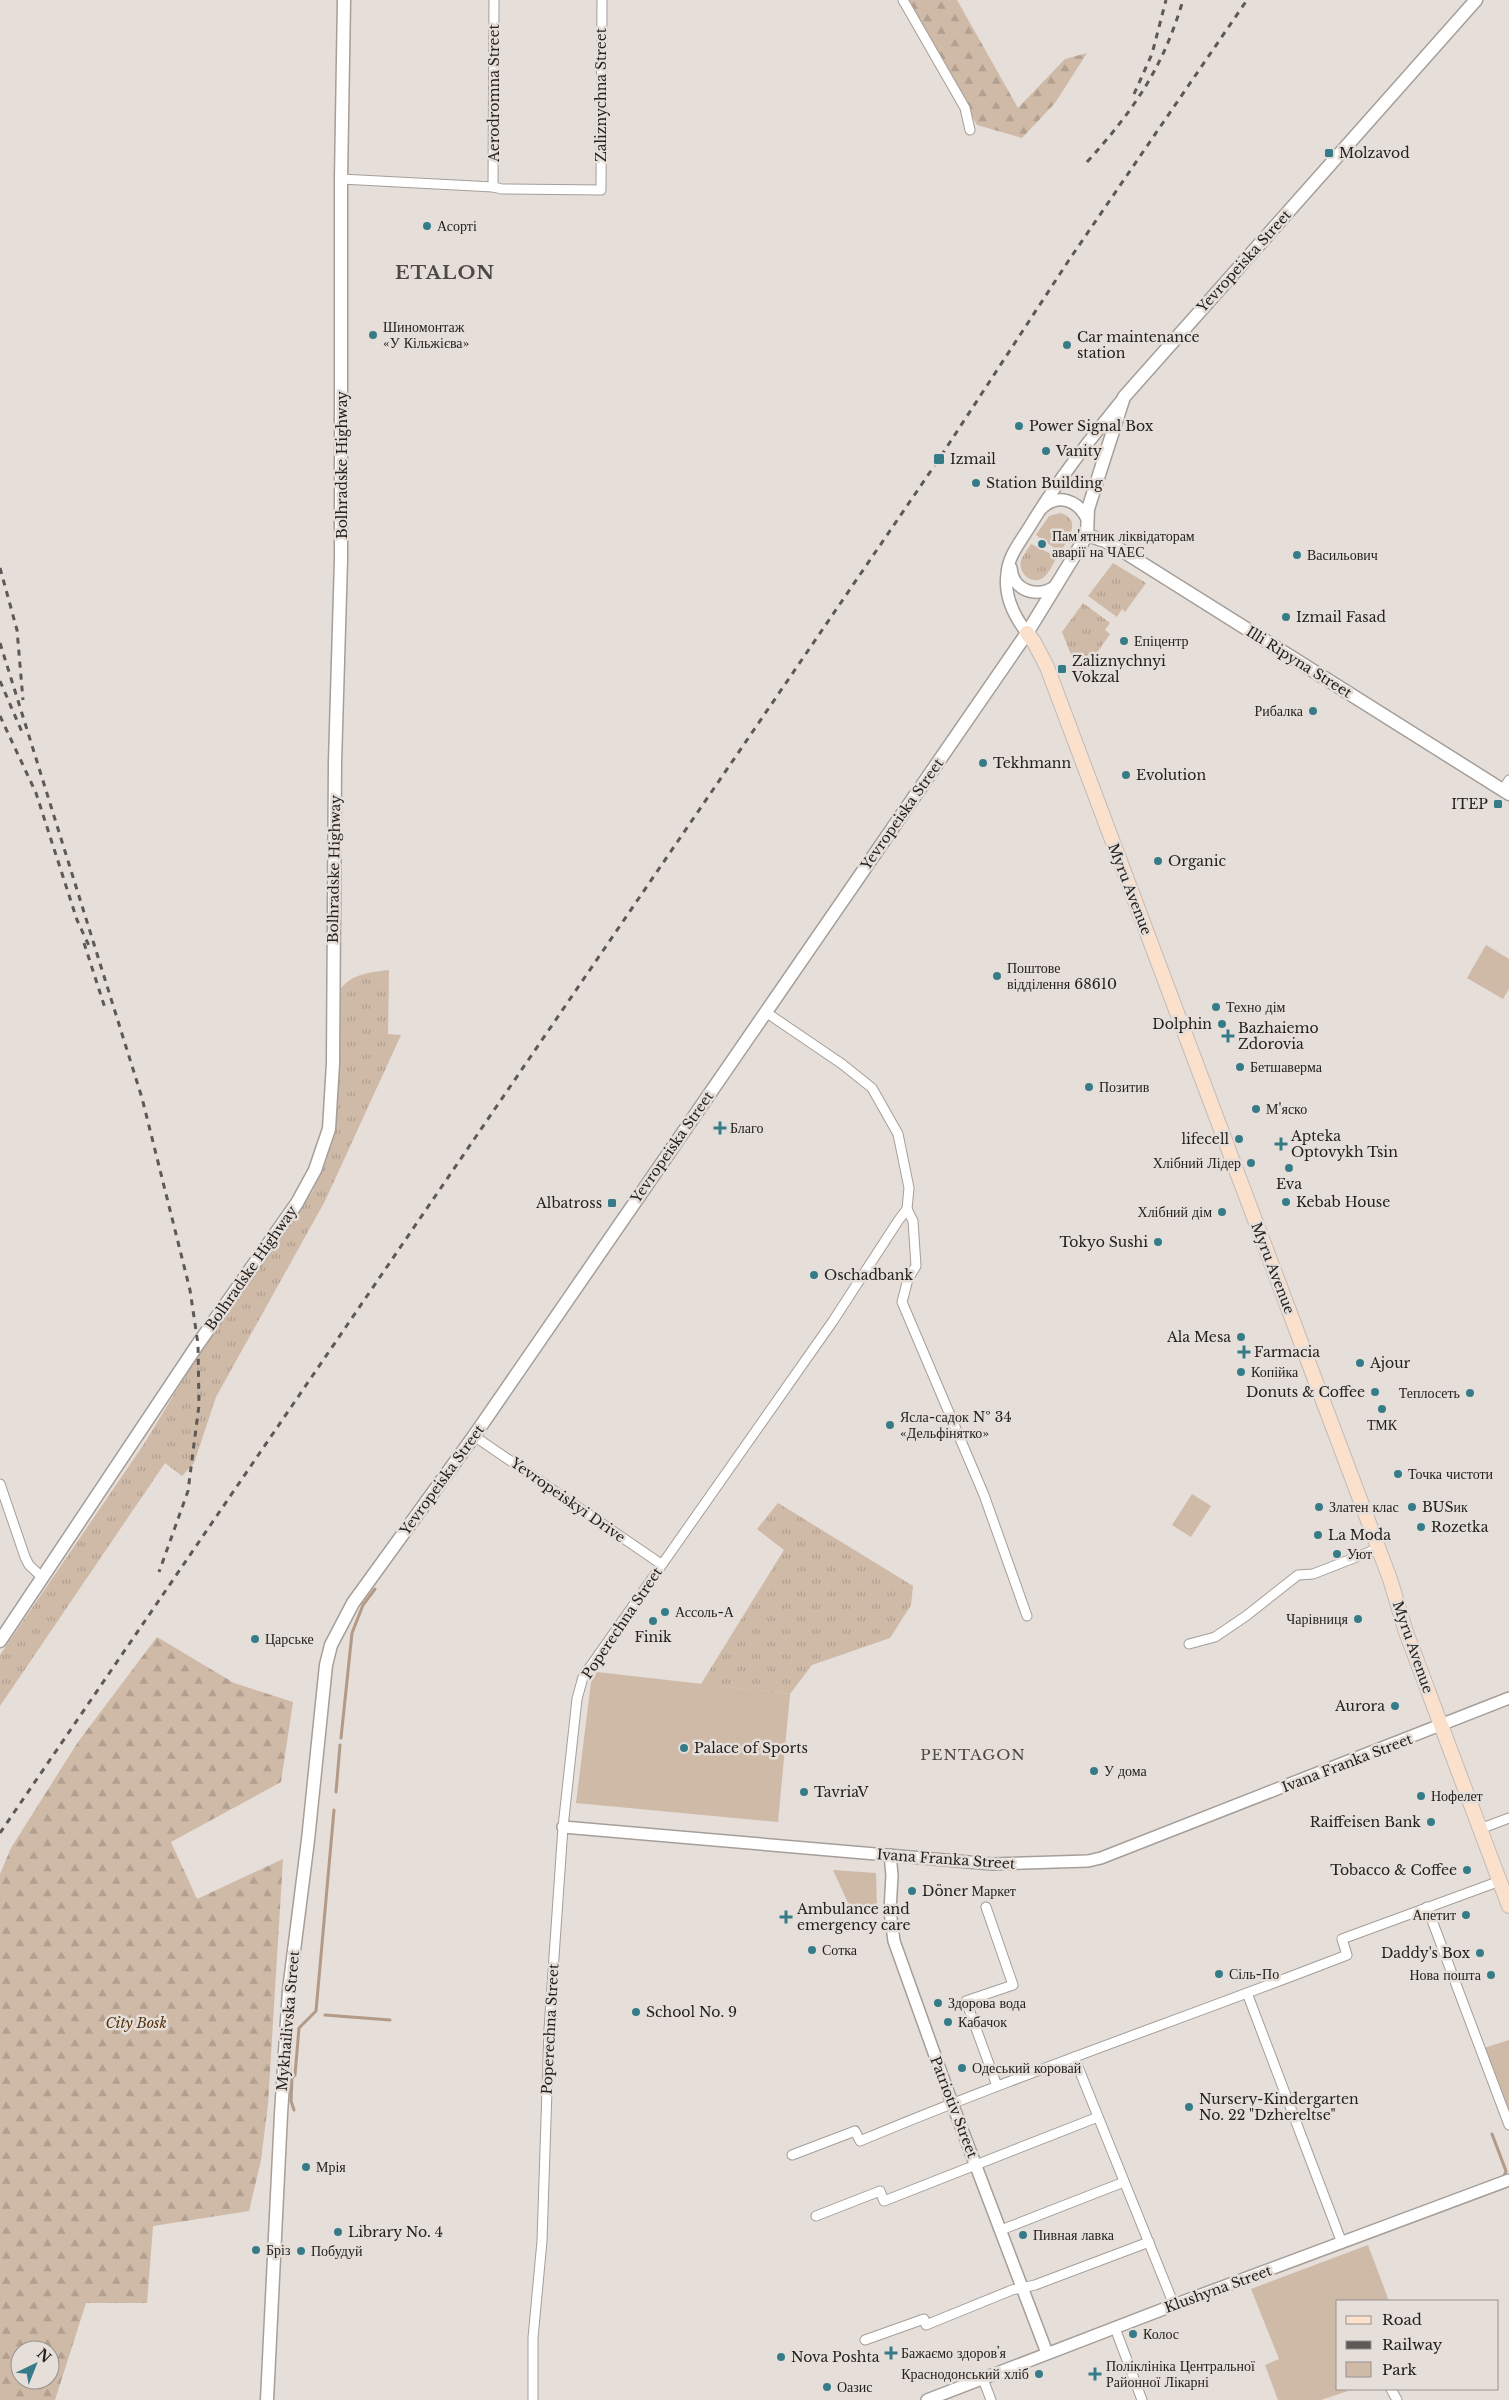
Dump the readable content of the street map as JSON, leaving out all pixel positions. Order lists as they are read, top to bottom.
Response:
{
  "streets": {
    "main road": [
      "Yevropeiska Street",
      "Bolhradske Highway",
      "Illi Ripyna Street",
      "Myru Avenue",
      "Mykhailivska Street"
    ],
    "street": [
      "Aerodromna Street",
      "Zaliznychna Street",
      "Yevropeiskyi Drive",
      "Poperechna Street",
      "Ivana Franka Street",
      "Patriotiv Street",
      "Klushyna Street"
    ]
  },
  "crossings": [
    ["Aerodromna Street", "Zaliznychna Street"],
    ["Yevropeiska Street", "Illi Ripyna Street"],
    ["Yevropeiska Street", "Myru Avenue"],
    ["Yevropeiska Street", "Yevropeiskyi Drive"],
    ["Yevropeiska Street", "Mykhailivska Street"],
    ["Myru Avenue", "Ivana Franka Street"],
    ["Yevropeiskyi Drive", "Poperechna Street"],
    ["Poperechna Street", "Ivana Franka Street"],
    ["Ivana Franka Street", "Patriotiv Street"],
    ["Patriotiv Street", "Klushyna Street"]
  ],
  "districts": ["ETALON", "PENTAGON"],
  "parks": ["City Bosk"],
  "places": {
    "transit": [
      "Molzavod",
      "Izmail",
      "Zaliznychnyi Vokzal",
      "ITEP",
      "Albatross"
    ],
    "other": [
      "Асорті",
      "Шиномонтаж «У Кільжієва»",
      "Car maintenance station",
      "Power Signal Box",
      "Vanity",
      "Station Building",
      "Пам'ятник ліквідаторам аварії на ЧАЕС",
      "Васильович",
      "Izmail Fasad",
      "Епіцентр",
      "Рибалка",
      "Tekhmann",
      "Evolution",
      "Organic",
      "Поштове відділення 68610",
      "Техно дім",
      "Dolphin",
      "Бетшаверма",
      "Позитив",
      "М'яско",
      "lifecell",
      "Хлібний Лідер",
      "Eva",
      "Kebab House",
      "Хлібний дім",
      "Tokyo Sushi",
      "Oschadbank",
      "Ala Mesa",
      "Ajour",
      "Копійка",
      "Donuts & Coffee",
      "Теплосеть",
      "ТМК",
      "Ясла-садок № 34 «Дельфінятко»",
      "Точка чистоти",
      "Златен клас",
      "BUSик",
      "Rozetka",
      "La Moda",
      "Уют",
      "Ассоль-А",
      "Чарівниця",
      "Finik",
      "Царське",
      "Aurora",
      "Palace of Sports",
      "У дома",
      "TavriaV",
      "Нофелет",
      "Raiffeisen Bank",
      "Tobacco & Coffee",
      "Döner Маркет",
      "Апетит",
      "Сотка",
      "Daddy's Box",
      "Сіль-По",
      "Нова пошта",
      "Здорова вода",
      "School No. 9",
      "Кабачок",
      "Одеський коровай",
      "Nursery-Kindergarten No. 22 \"Dzhereltse\"",
      "Мрія",
      "Library No. 4",
      "Пивная лавка",
      "Бріз",
      "Побудуй",
      "Колос",
      "Nova Poshta",
      "Краснодонський хліб",
      "Оазис"
    ],
    "health": [
      "Bazhaiemo Zdorovia",
      "Благо",
      "Apteka Optovykh Tsin",
      "Farmacia",
      "Ambulance and emergency care",
      "Бажаємо здоровʼя",
      "Поліклініка Центральної Районної Лікарні"
    ]
  },
  "legend": ["Road", "Railway", "Park"],
  "north": "top right"
}
